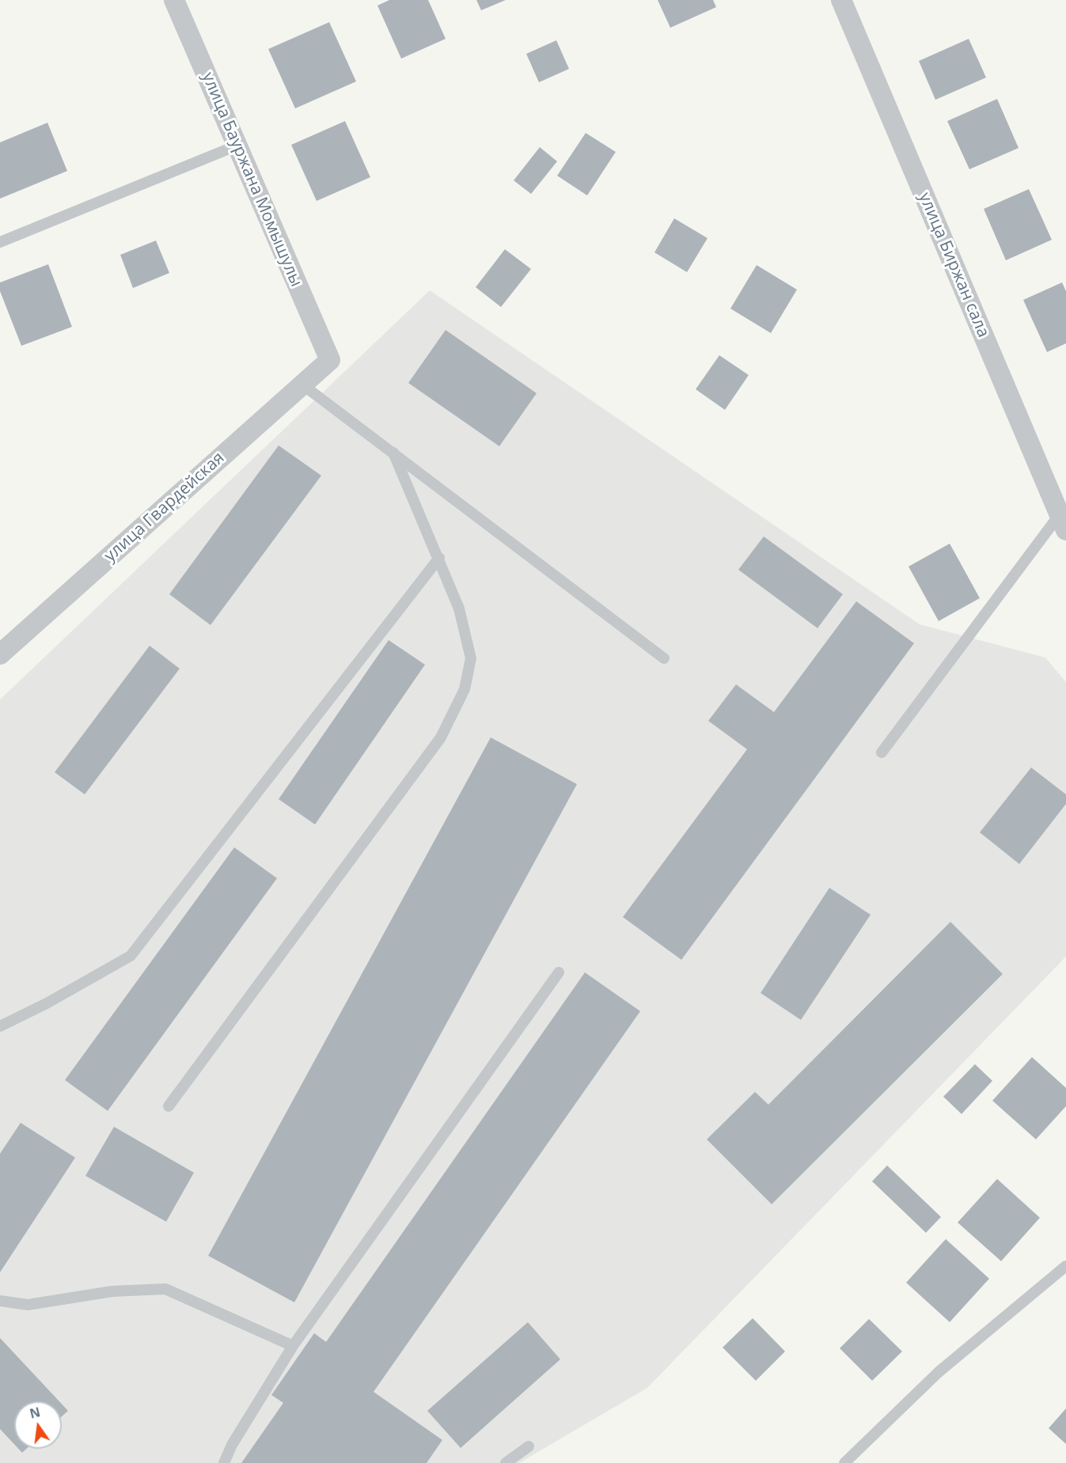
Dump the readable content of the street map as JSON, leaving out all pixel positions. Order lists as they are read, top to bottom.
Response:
{
  "streets": {
    "street": ["улица Бауржана Момышулы", "улица Биржан сала", "улица Гвардейская"]
  },
  "crossings": [
    ["улица Бауржана Момышулы", "улица Гвардейская"]
  ],
  "north": "top"
}
